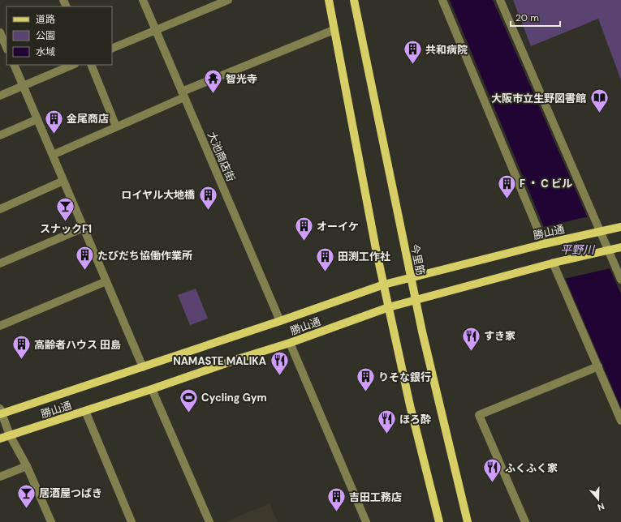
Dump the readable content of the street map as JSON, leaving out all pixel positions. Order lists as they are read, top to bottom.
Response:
{
  "streets": {
    "main road": ["勝山通", "今里筋"],
    "street": ["大池商店街"]
  },
  "crossings": [
    ["大池商店街", "勝山通"],
    ["勝山通", "今里筋"]
  ],
  "water": ["平野川"],
  "places": {
    "building": [
      "共和病院",
      "金尾商店",
      "F ・ C ビル",
      "ロイヤル大地橋",
      "オーイケ",
      "たびだち協働作業所",
      "田渕工作社",
      "高齢者ハウス 田島",
      "りそな銀行",
      "吉田工務店"
    ],
    "temple": ["智光寺"],
    "library": ["大阪市立生野図書館"],
    "bar": ["スナックF1", "居酒屋つばき"],
    "restaurant": [
      "すき家",
      "NAMASTE MALIKA",
      "ほろ酔",
      "ふくふく家"
    ],
    "sports": ["Cycling Gym"]
  },
  "legend": ["道路", "公園", "水域"],
  "scale_bar": "20 m",
  "north": "bottom"
}
